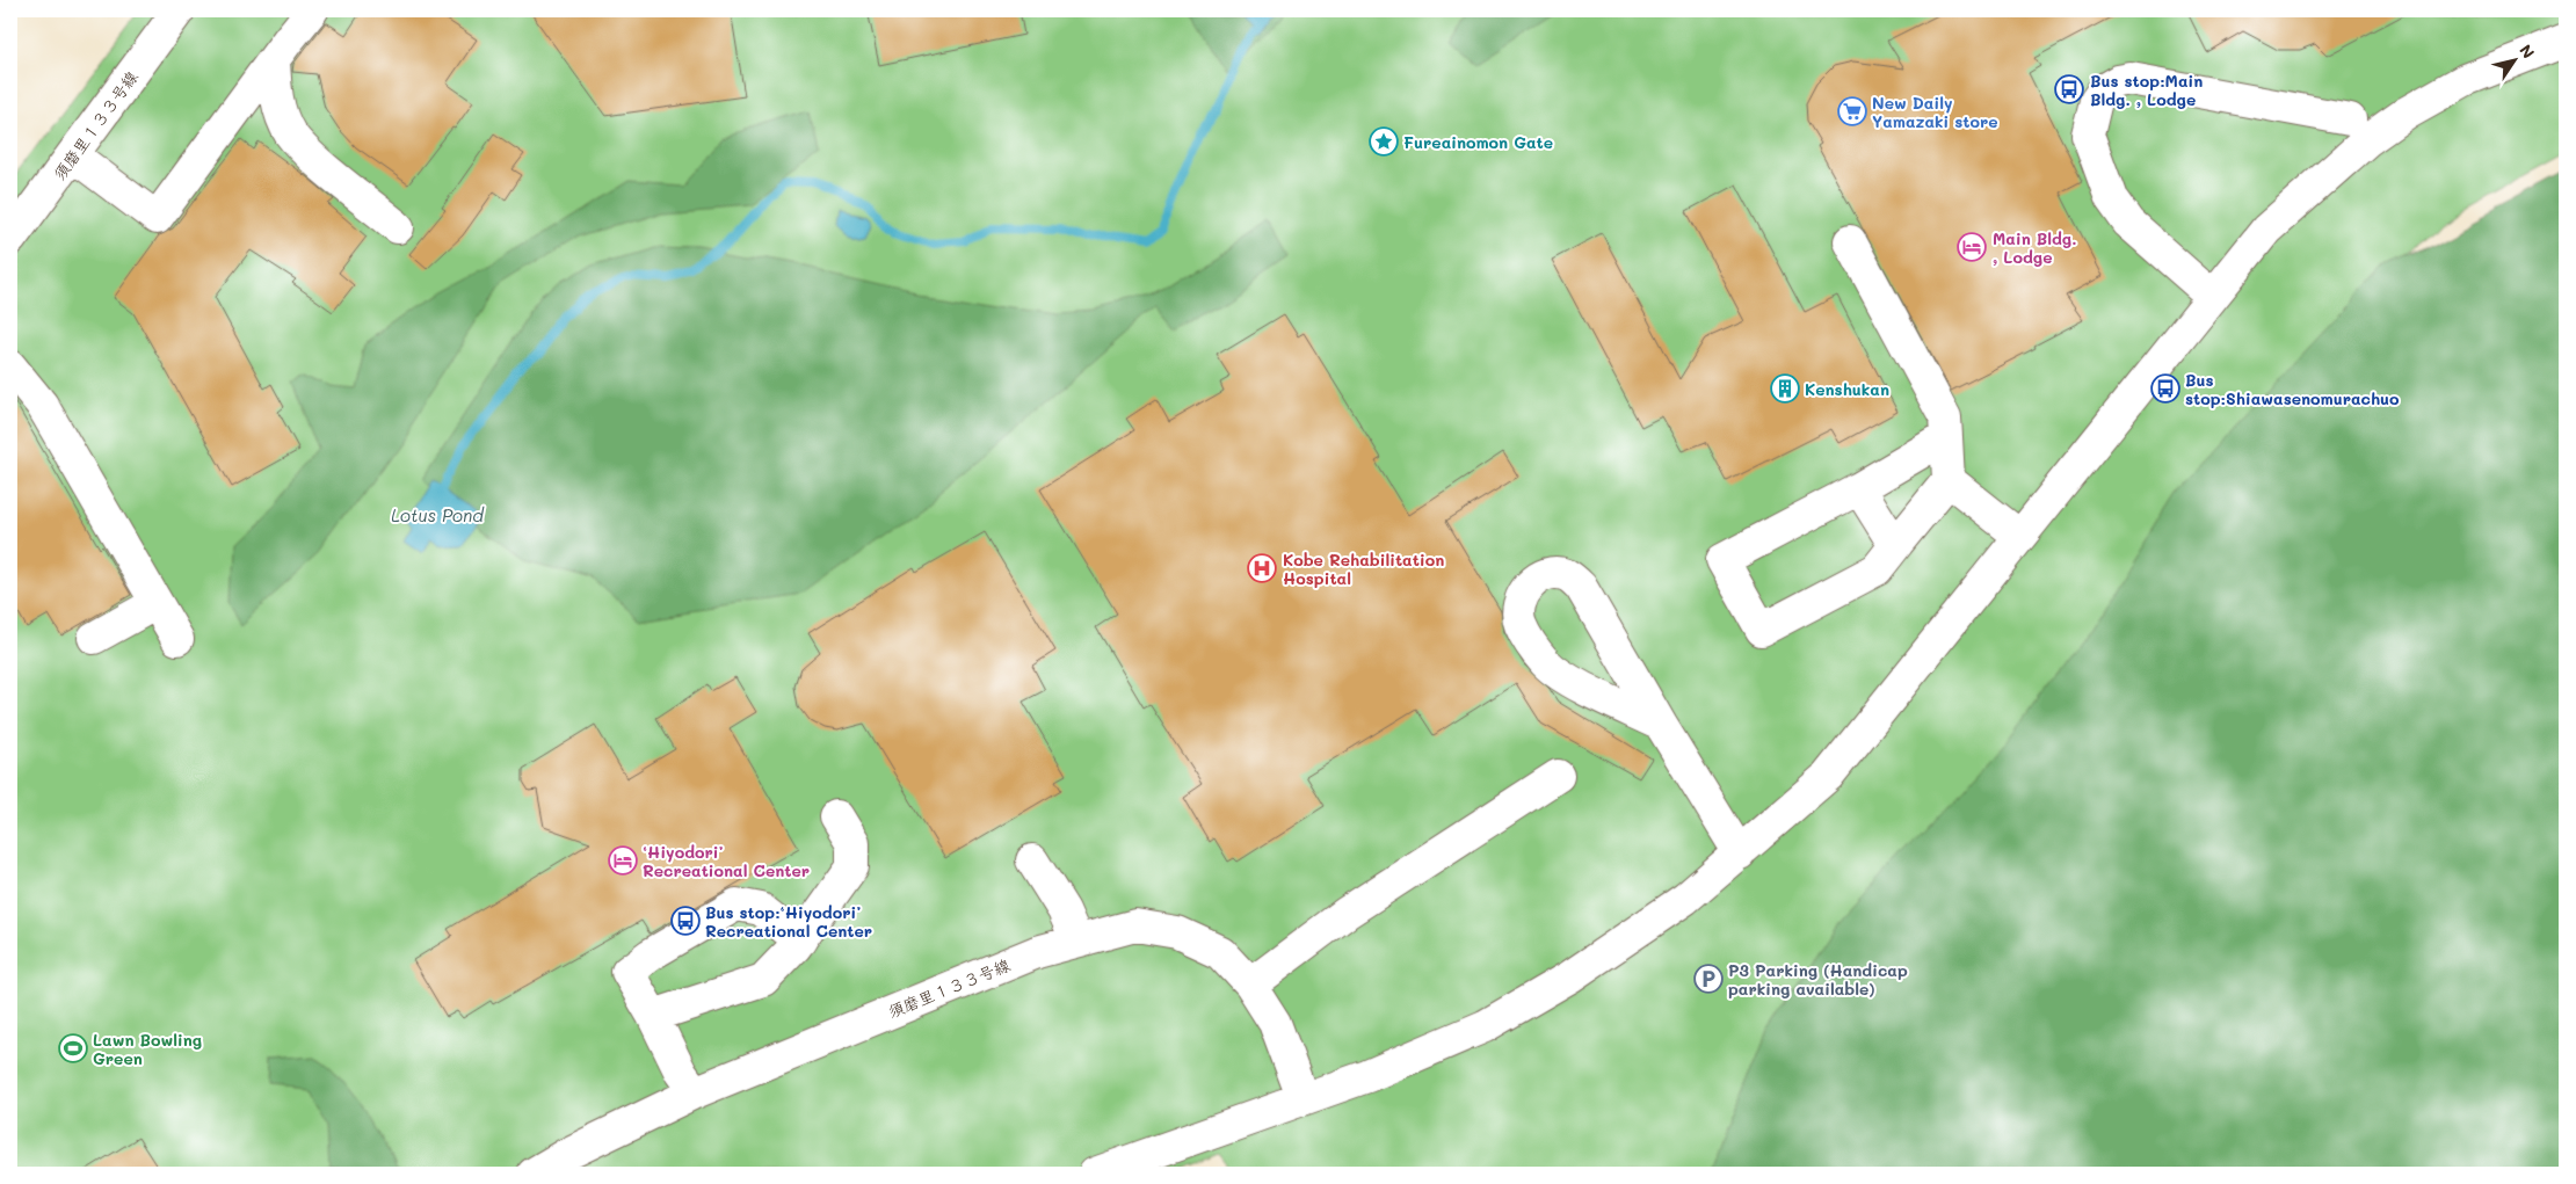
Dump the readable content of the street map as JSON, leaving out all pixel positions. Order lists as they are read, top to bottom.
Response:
{
  "streets": {
    "street": ["須磨里１３３号線"]
  },
  "water": ["Lotus Pond"],
  "places": {
    "bus stop": ["Bus stop:Main Bldg. , Lodge", "Bus stop:Shiawasenomurachuo", "Bus stop:‘Hiyodori’ Recreational Center"],
    "supermarket": ["New Daily Yamazaki store"],
    "place": ["Fureainomon Gate"],
    "hotel": ["Main Bldg. , Lodge", "‘Hiyodori’ Recreational Center"],
    "building": ["Kenshukan"],
    "hospital": ["Kobe Rehabilitation Hospital"],
    "parking": ["P3 Parking (Handicap parking available)"],
    "sports": ["Lawn Bowling Green"]
  },
  "north": "top right"
}
